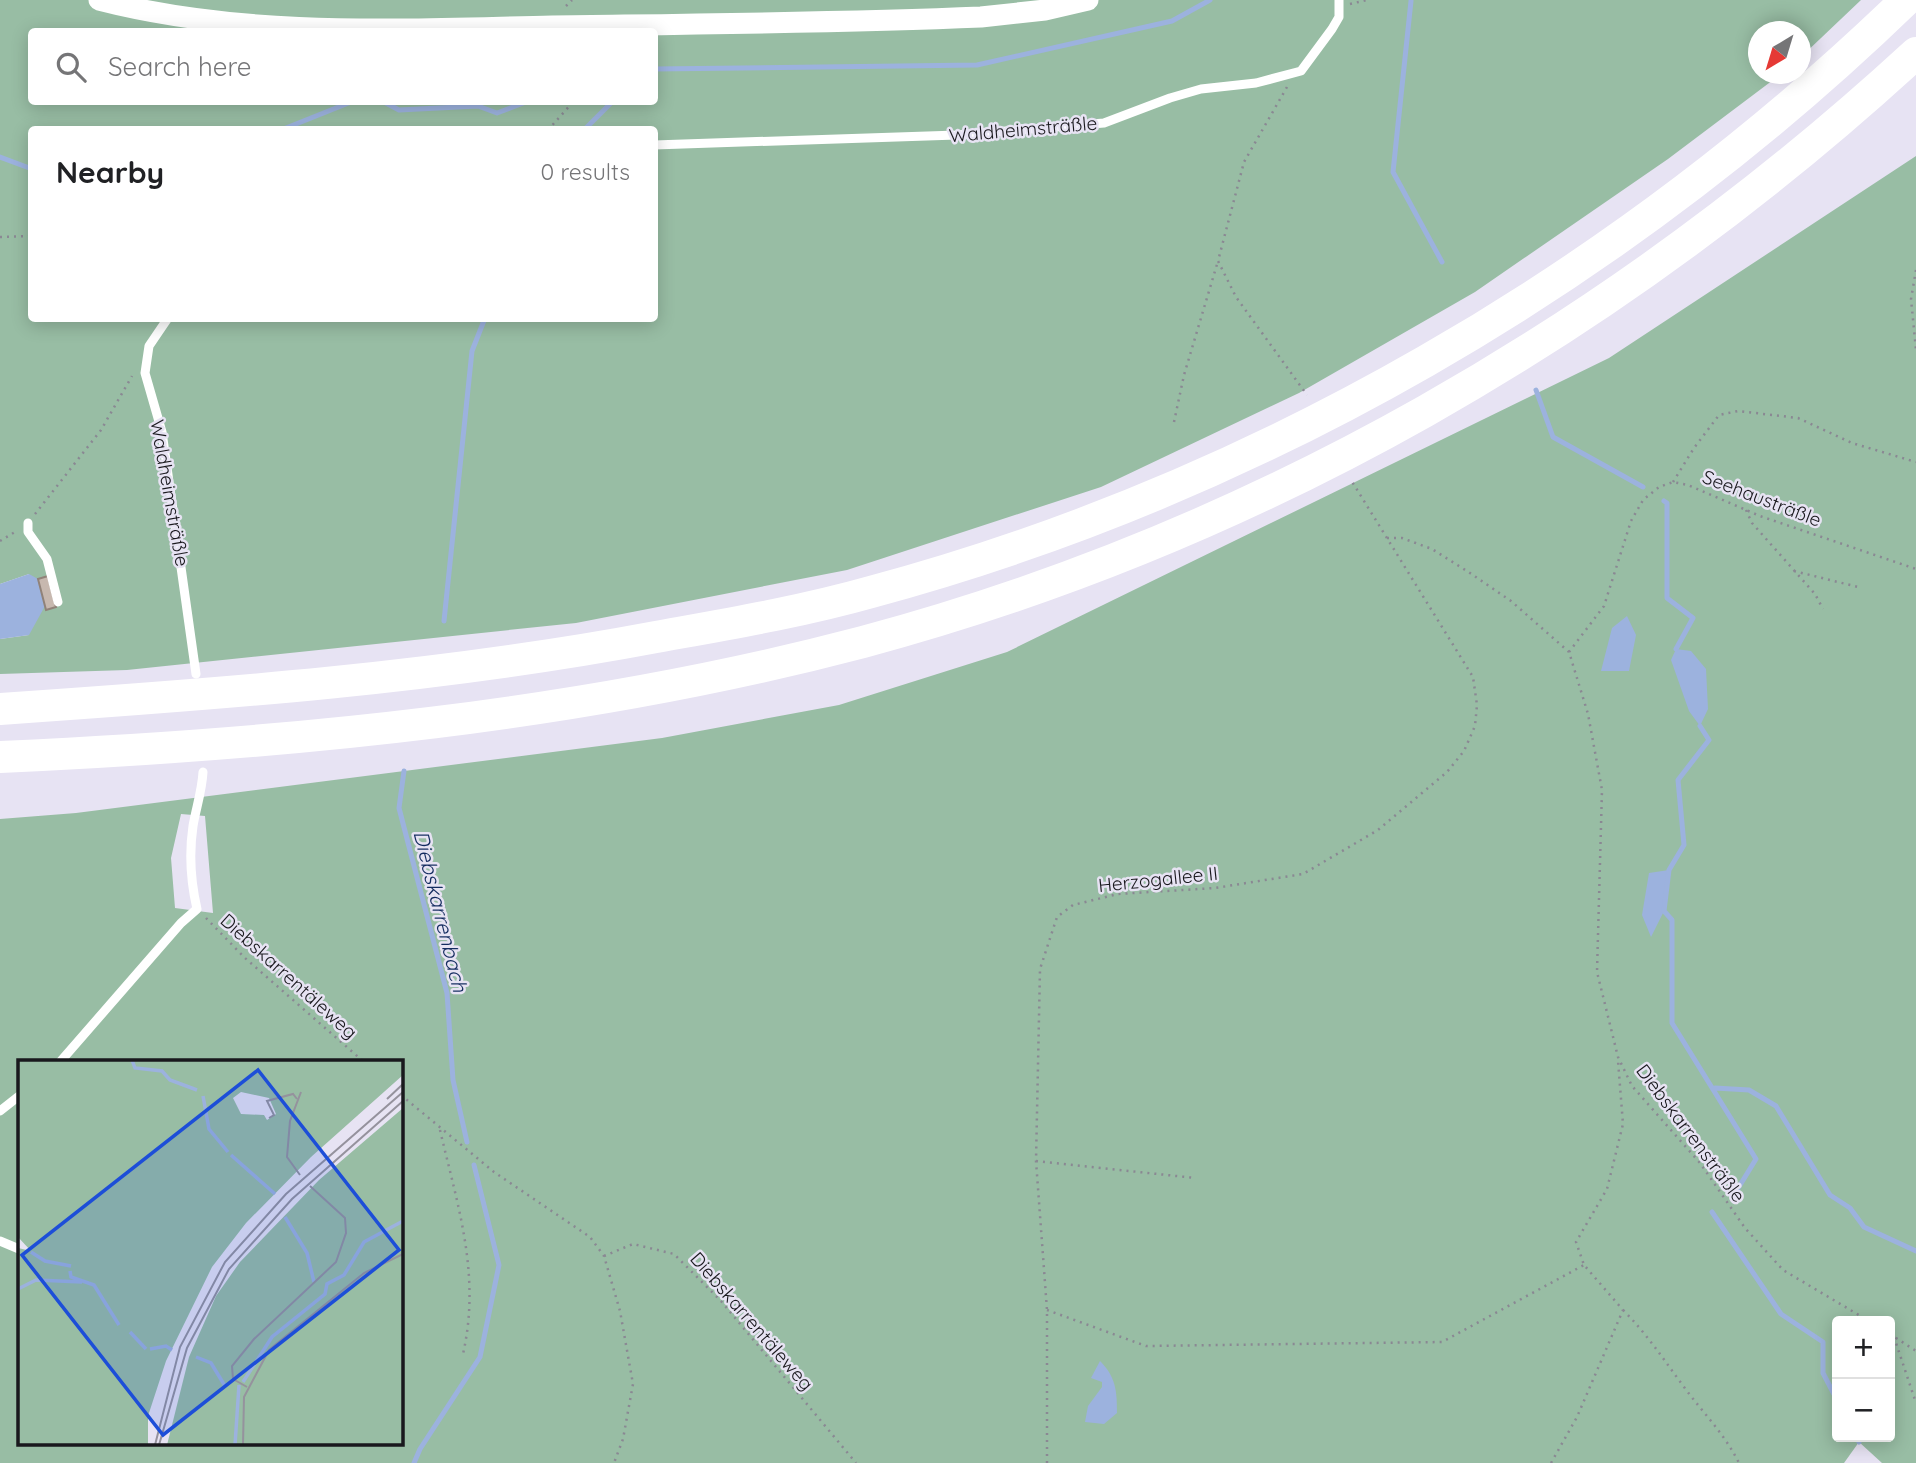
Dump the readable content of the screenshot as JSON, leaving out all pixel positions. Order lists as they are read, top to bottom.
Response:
{
  "streets": {
    "lane": ["Waldheimsträßle"],
    "path": [
      "Seehausträßle",
      "Herzogallee II",
      "Diebskarrentäleweg",
      "Diebskarrensträßle"
    ]
  },
  "crossings": [
    ["Seehausträßle", "Diebskarrensträßle"]
  ],
  "water": ["Diebskarrenbach"],
  "north": "bottom left",
  "page": {
    "search": "Search here",
    "heading": ["Nearby", "0 results"],
    "map_buttons": ["+", "−"]
  }
}
